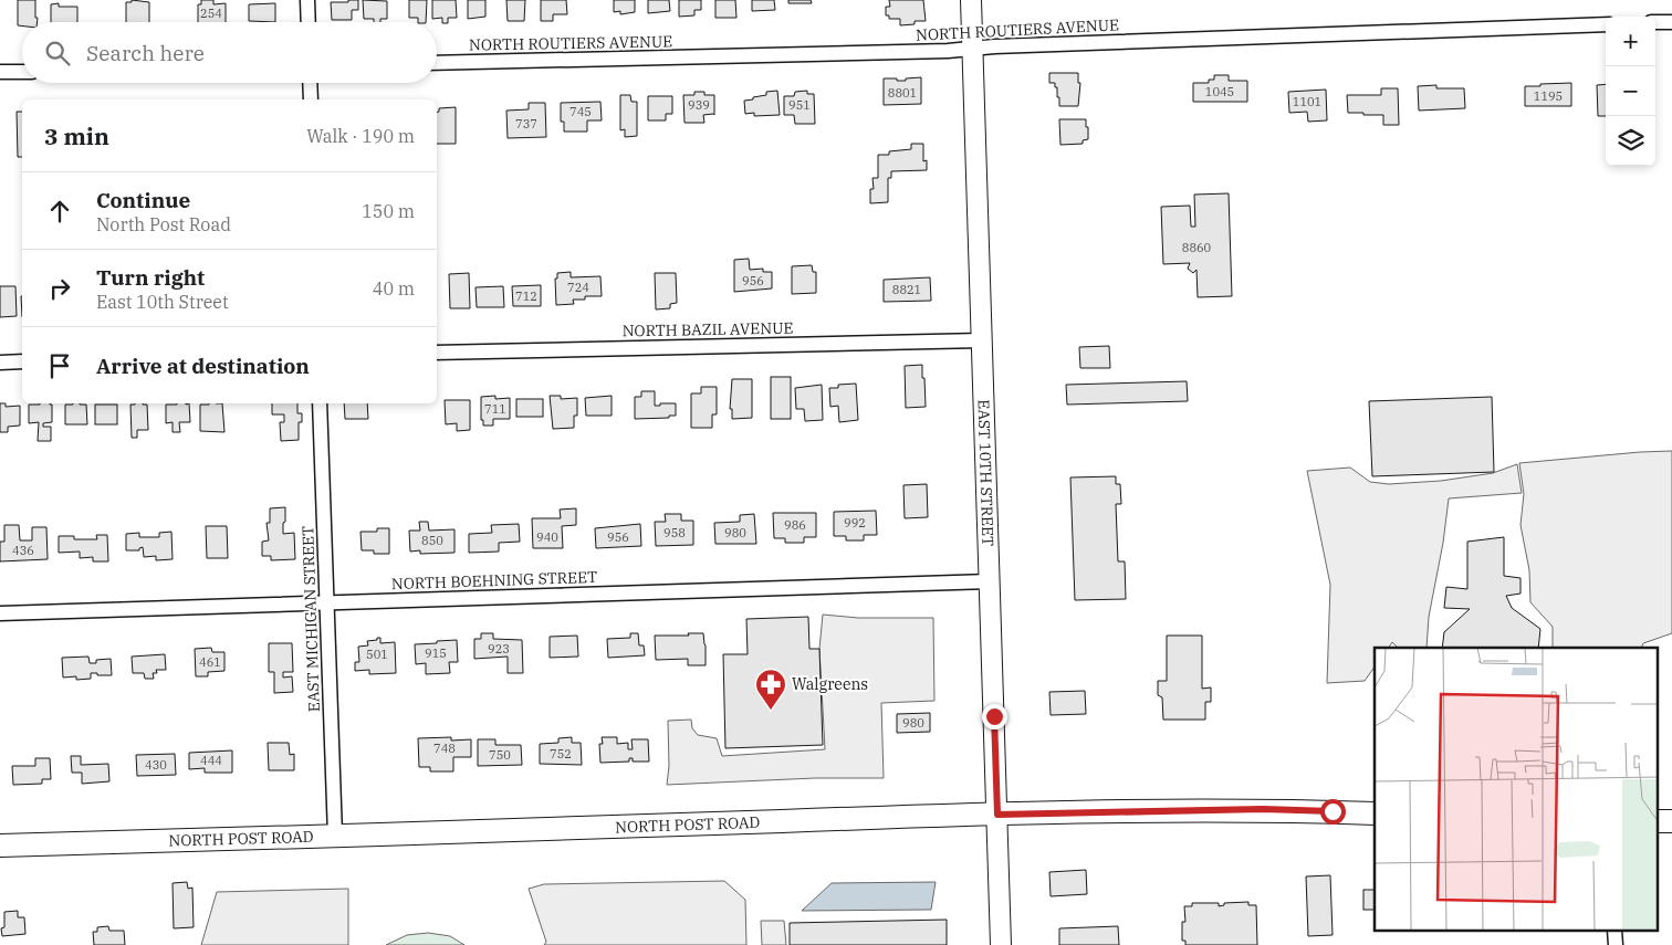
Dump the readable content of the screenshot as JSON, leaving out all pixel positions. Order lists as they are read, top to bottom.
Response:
{
  "streets": {
    "main road": ["EAST 10TH STREET", "NORTH POST ROAD"],
    "street": [
      "NORTH ROUTIERS AVENUE",
      "NORTH BAZIL AVENUE",
      "NORTH BOEHNING STREET",
      "EAST MICHIGAN STREET"
    ]
  },
  "crossings": [
    ["NORTH ROUTIERS AVENUE", "EAST 10TH STREET"],
    ["NORTH BAZIL AVENUE", "EAST 10TH STREET"],
    ["EAST 10TH STREET", "NORTH BOEHNING STREET"],
    ["EAST 10TH STREET", "NORTH POST ROAD"],
    ["NORTH BOEHNING STREET", "EAST MICHIGAN STREET"],
    ["EAST MICHIGAN STREET", "NORTH POST ROAD"]
  ],
  "places": {
    "pharmacy": ["Walgreens"]
  },
  "house_numbers": [
    "254",
    "1045",
    "8801",
    "1195",
    "1101",
    "939",
    "951",
    "745",
    "737",
    "8860",
    "956",
    "724",
    "8821",
    "712",
    "711",
    "992",
    "986",
    "958",
    "980",
    "940",
    "956",
    "850",
    "436",
    "923",
    "915",
    "501",
    "461",
    "980",
    "748",
    "752",
    "750",
    "444",
    "430"
  ],
  "page": {
    "map_buttons": ["+", "−"],
    "search": "Search here",
    "heading": ["3 min", "Walk · 190 m"],
    "list": [
      ["Continue", "North Post Road", "150 m"],
      ["Turn right", "East 10th Street", "40 m"],
      "Arrive at destination"
    ]
  }
}
